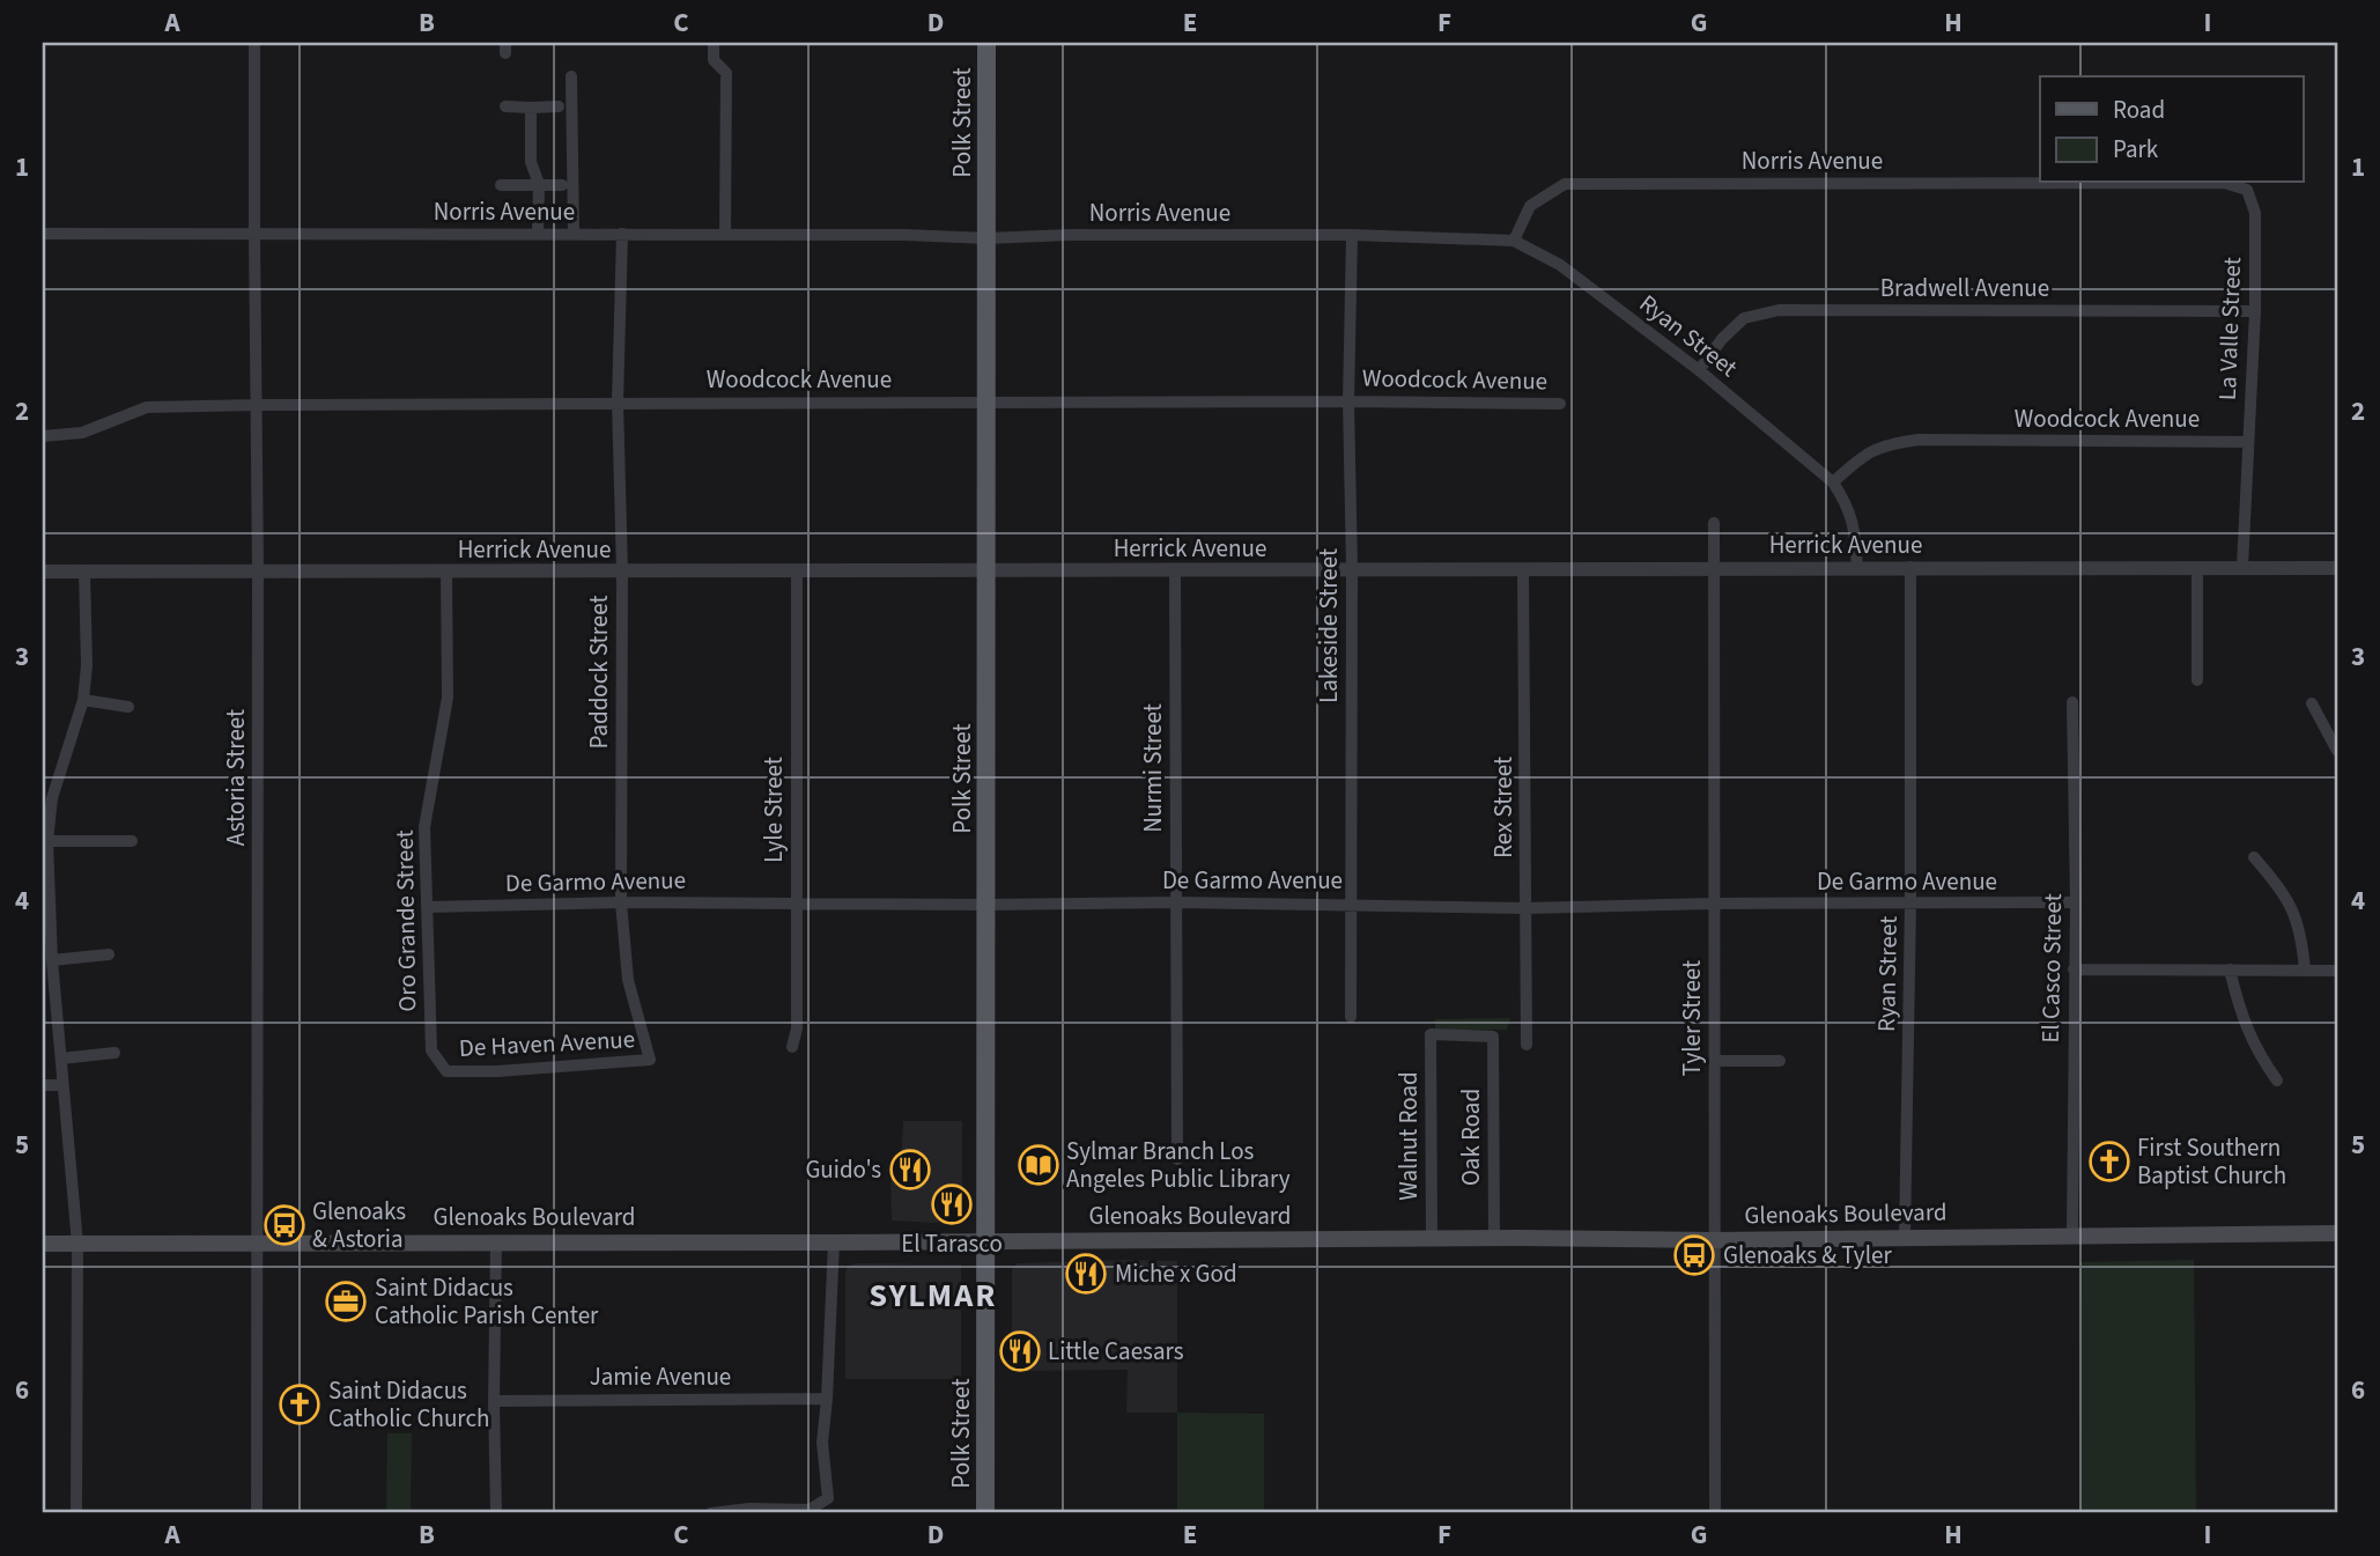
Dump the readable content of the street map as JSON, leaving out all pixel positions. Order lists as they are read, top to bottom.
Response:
{
  "streets": {
    "main road": ["Polk Street", "Glenoaks Boulevard"],
    "street": [
      "Norris Avenue",
      "Bradwell Avenue",
      "La Valle Street",
      "Ryan Street",
      "Woodcock Avenue",
      "Herrick Avenue",
      "Lakeside Street",
      "Paddock Street",
      "Nurmi Street",
      "Astoria Street",
      "Rex Street",
      "Lyle Street",
      "De Garmo Avenue",
      "Oro Grande Street",
      "El Casco Street",
      "Tyler Street",
      "De Haven Avenue",
      "Walnut Road",
      "Oak Road",
      "Jamie Avenue"
    ]
  },
  "crossings": [
    ["Polk Street", "Norris Avenue"],
    ["Polk Street", "Woodcock Avenue"],
    ["Polk Street", "Herrick Avenue"],
    ["Polk Street", "De Garmo Avenue"],
    ["Polk Street", "Glenoaks Boulevard"],
    ["Norris Avenue", "La Valle Street"],
    ["Norris Avenue", "Ryan Street"],
    ["Norris Avenue", "Lakeside Street"],
    ["Norris Avenue", "Paddock Street"],
    ["Norris Avenue", "Astoria Street"],
    ["Bradwell Avenue", "La Valle Street"],
    ["Bradwell Avenue", "Ryan Street"],
    ["La Valle Street", "Woodcock Avenue"],
    ["La Valle Street", "Herrick Avenue"],
    ["Ryan Street", "Woodcock Avenue"],
    ["Ryan Street", "Herrick Avenue"],
    ["Ryan Street", "De Garmo Avenue"],
    ["Ryan Street", "Glenoaks Boulevard"],
    ["Woodcock Avenue", "Lakeside Street"],
    ["Woodcock Avenue", "Paddock Street"],
    ["Woodcock Avenue", "Astoria Street"],
    ["Herrick Avenue", "Lakeside Street"],
    ["Herrick Avenue", "Paddock Street"],
    ["Herrick Avenue", "Nurmi Street"],
    ["Herrick Avenue", "Astoria Street"],
    ["Herrick Avenue", "Rex Street"],
    ["Herrick Avenue", "Lyle Street"],
    ["Herrick Avenue", "Oro Grande Street"],
    ["Herrick Avenue", "Tyler Street"],
    ["Lakeside Street", "De Garmo Avenue"],
    ["Paddock Street", "De Garmo Avenue"],
    ["Paddock Street", "De Haven Avenue"],
    ["Nurmi Street", "De Garmo Avenue"],
    ["Astoria Street", "Glenoaks Boulevard"],
    ["Rex Street", "De Garmo Avenue"],
    ["Lyle Street", "De Garmo Avenue"],
    ["De Garmo Avenue", "Oro Grande Street"],
    ["De Garmo Avenue", "El Casco Street"],
    ["De Garmo Avenue", "Tyler Street"],
    ["Oro Grande Street", "De Haven Avenue"],
    ["El Casco Street", "Glenoaks Boulevard"],
    ["Tyler Street", "Glenoaks Boulevard"],
    ["Walnut Road", "Oak Road"],
    ["Walnut Road", "Glenoaks Boulevard"],
    ["Oak Road", "Glenoaks Boulevard"]
  ],
  "districts": ["SYLMAR"],
  "places": {
    "church": ["First Southern Baptist Church", "Saint Didacus Catholic Church"],
    "library": ["Sylmar Branch Los Angeles Public Library"],
    "restaurant": [
      "Guido's",
      "El Tarasco",
      "Miche x God",
      "Little Caesars"
    ],
    "bus stop": ["Glenoaks & Astoria", "Glenoaks & Tyler"],
    "office": ["Saint Didacus Catholic Parish Center"]
  },
  "legend": ["Road", "Park"],
  "grid": {
    "columns": [
      "A",
      "B",
      "C",
      "D",
      "E",
      "F",
      "G",
      "H",
      "I"
    ],
    "rows": [
      "1",
      "2",
      "3",
      "4",
      "5",
      "6"
    ]
  }
}
